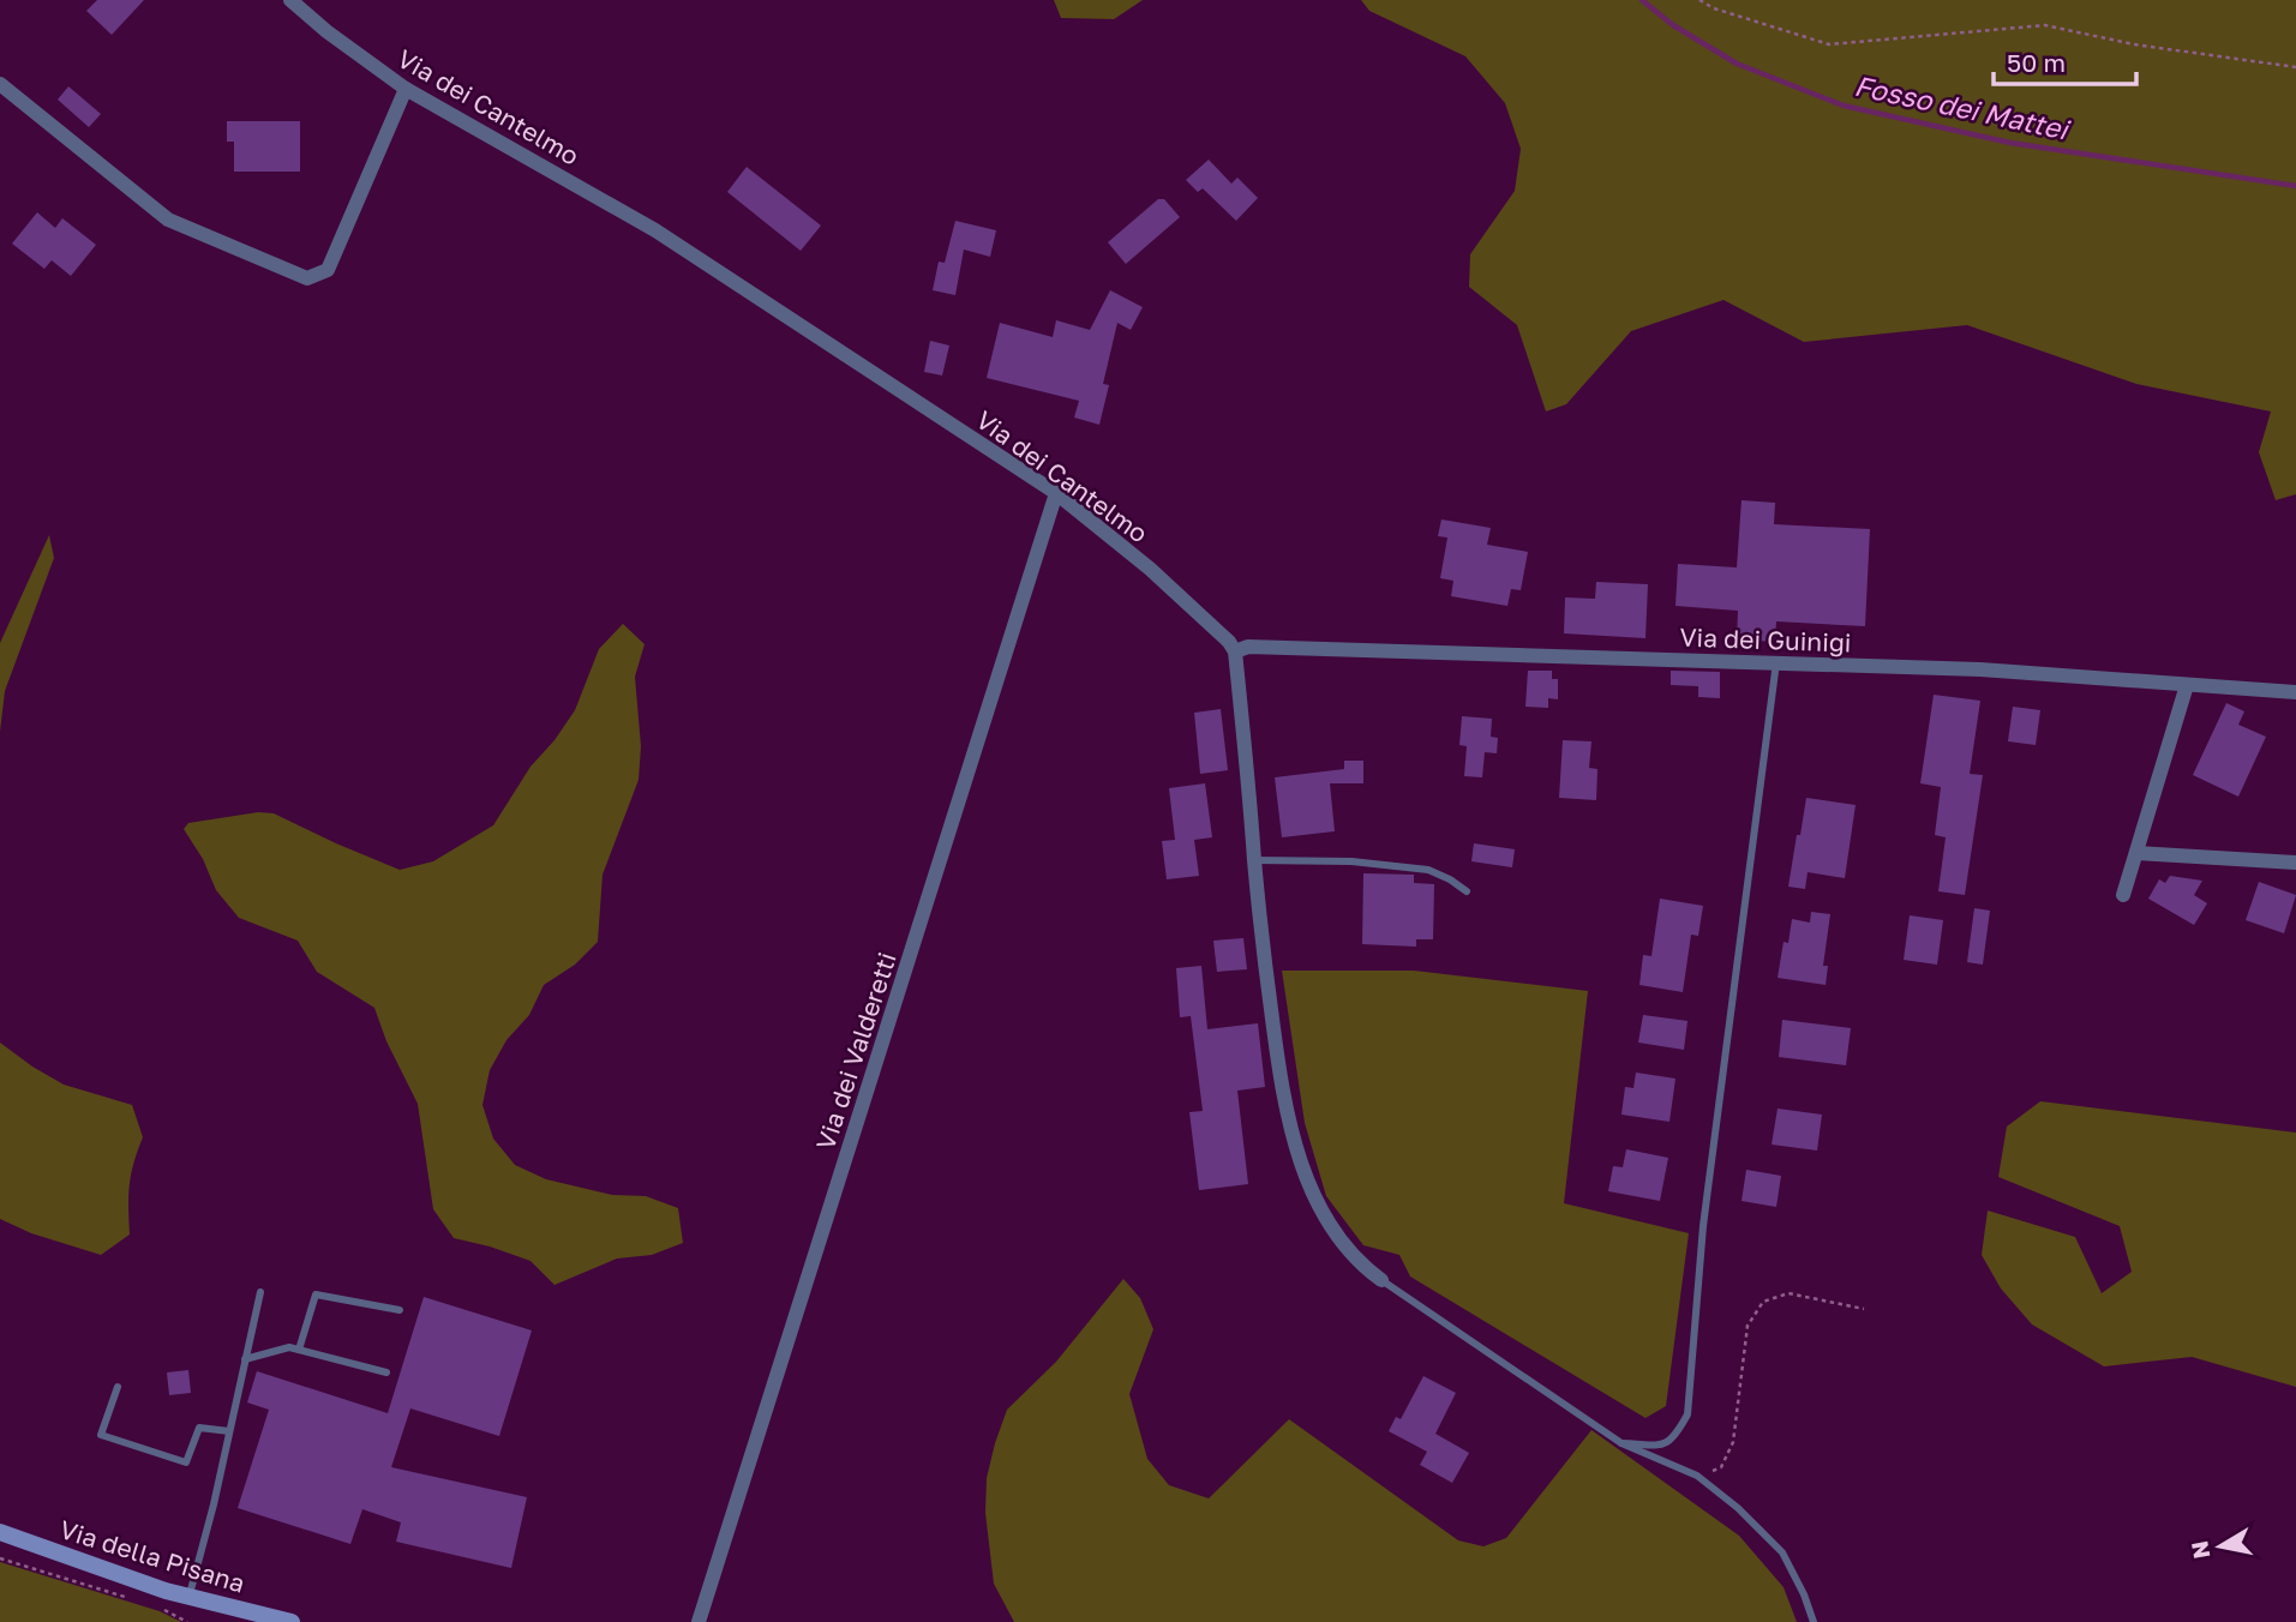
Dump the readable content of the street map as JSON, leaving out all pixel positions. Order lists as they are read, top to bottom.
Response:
{
  "streets": {
    "main road": ["Via della Pisana"],
    "street": ["Via dei Cantelmo", "Via dei Guinigi", "Via dei Valderetti"]
  },
  "crossings": [
    ["Via dei Cantelmo", "Via dei Guinigi"],
    ["Via dei Cantelmo", "Via dei Valderetti"]
  ],
  "water": ["Fosso dei Mattei"],
  "scale_bar": "50 m",
  "north": "left"
}
